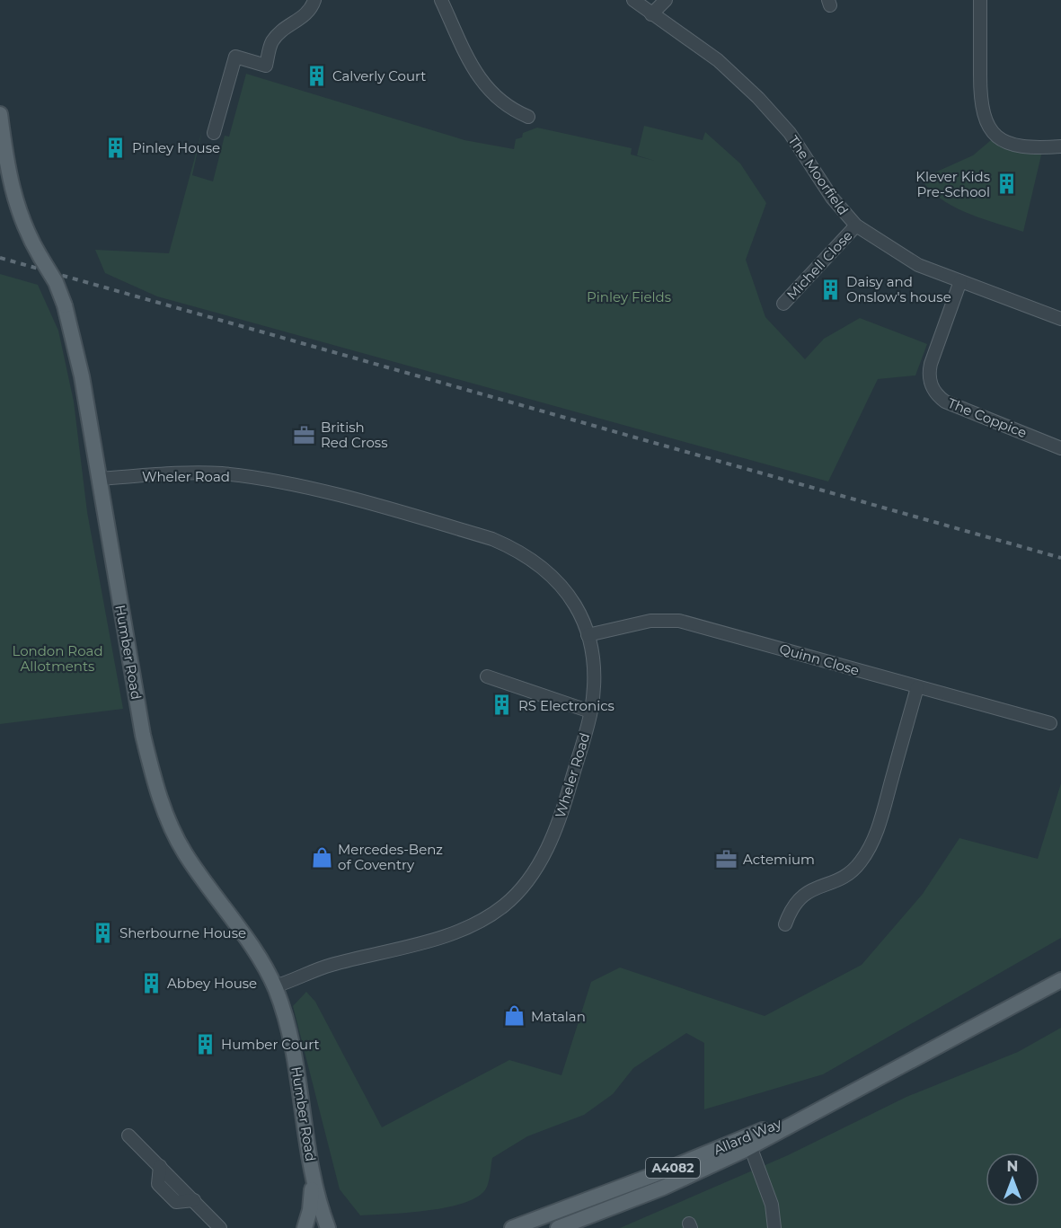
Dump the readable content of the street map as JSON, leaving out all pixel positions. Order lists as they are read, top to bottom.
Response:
{
  "streets": {
    "main road": ["Humber Road", "Allard Way", "A4082"],
    "street": [
      "The Moorfield",
      "Michell Close",
      "The Coppice",
      "Wheler Road",
      "Quinn Close"
    ]
  },
  "crossings": [
    ["The Moorfield", "Michell Close"],
    ["The Moorfield", "The Coppice"],
    ["Wheler Road", "Humber Road"],
    ["Wheler Road", "Quinn Close"]
  ],
  "parks": ["Pinley Fields", "London Road Allotments"],
  "places": {
    "building": [
      "Calverly Court",
      "Pinley House",
      "Klever Kids Pre-School",
      "Daisy and Onslow's house",
      "RS Electronics",
      "Sherbourne House",
      "Abbey House",
      "Humber Court"
    ],
    "office": ["British Red Cross", "Actemium"],
    "shop": ["Mercedes-Benz of Coventry", "Matalan"]
  },
  "north": "top"
}
